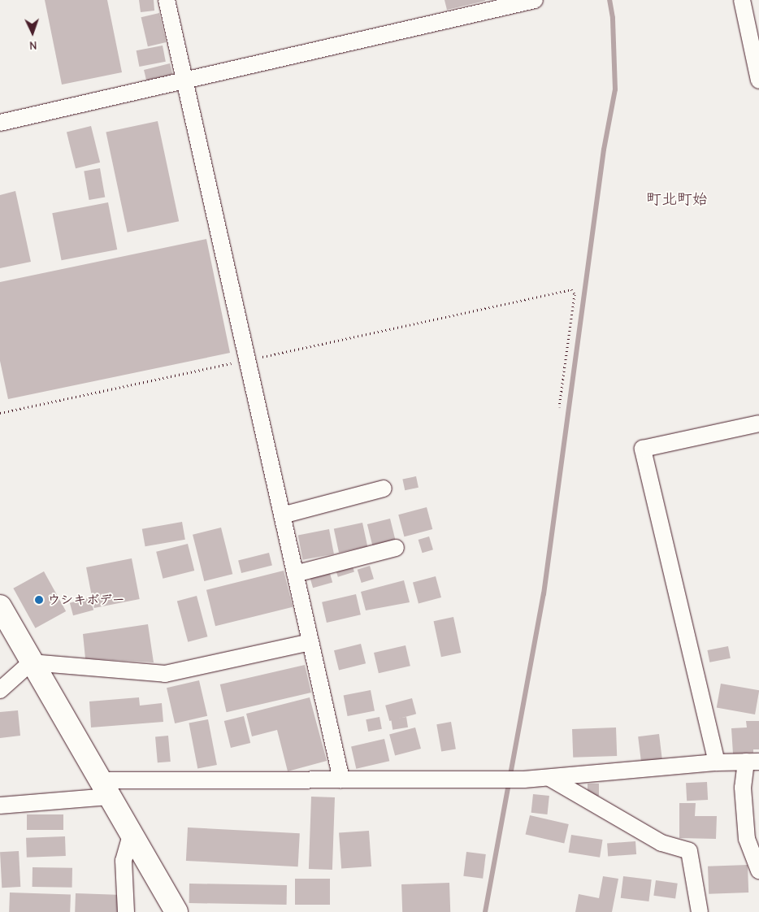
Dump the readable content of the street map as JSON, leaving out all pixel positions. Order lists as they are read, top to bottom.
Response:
{
  "districts": ["町北町始"],
  "places": ["ウシキボデー"],
  "north": "bottom"
}
